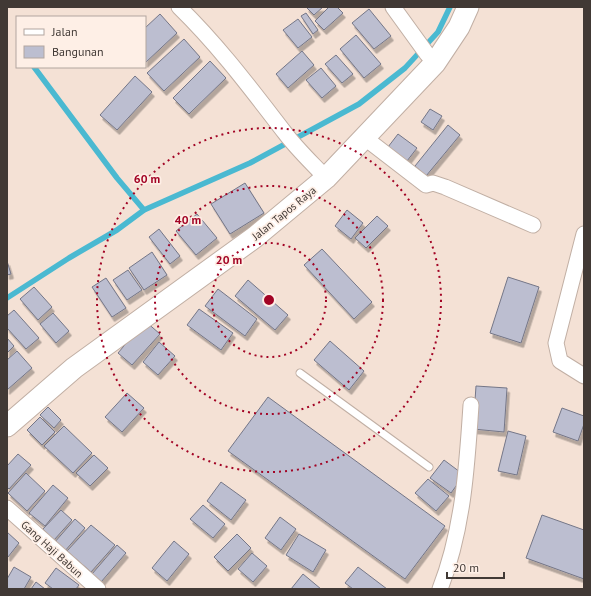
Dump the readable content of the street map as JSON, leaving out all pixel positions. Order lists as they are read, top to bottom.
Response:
{
  "streets": {
    "main road": ["Jalan Tapos Raya"],
    "street": ["Gang Haji Babun"]
  },
  "legend": ["Jalan", "Bangunan"],
  "scale_bar": "20 m",
  "rings": ["60 m", "40 m", "20 m"]
}
